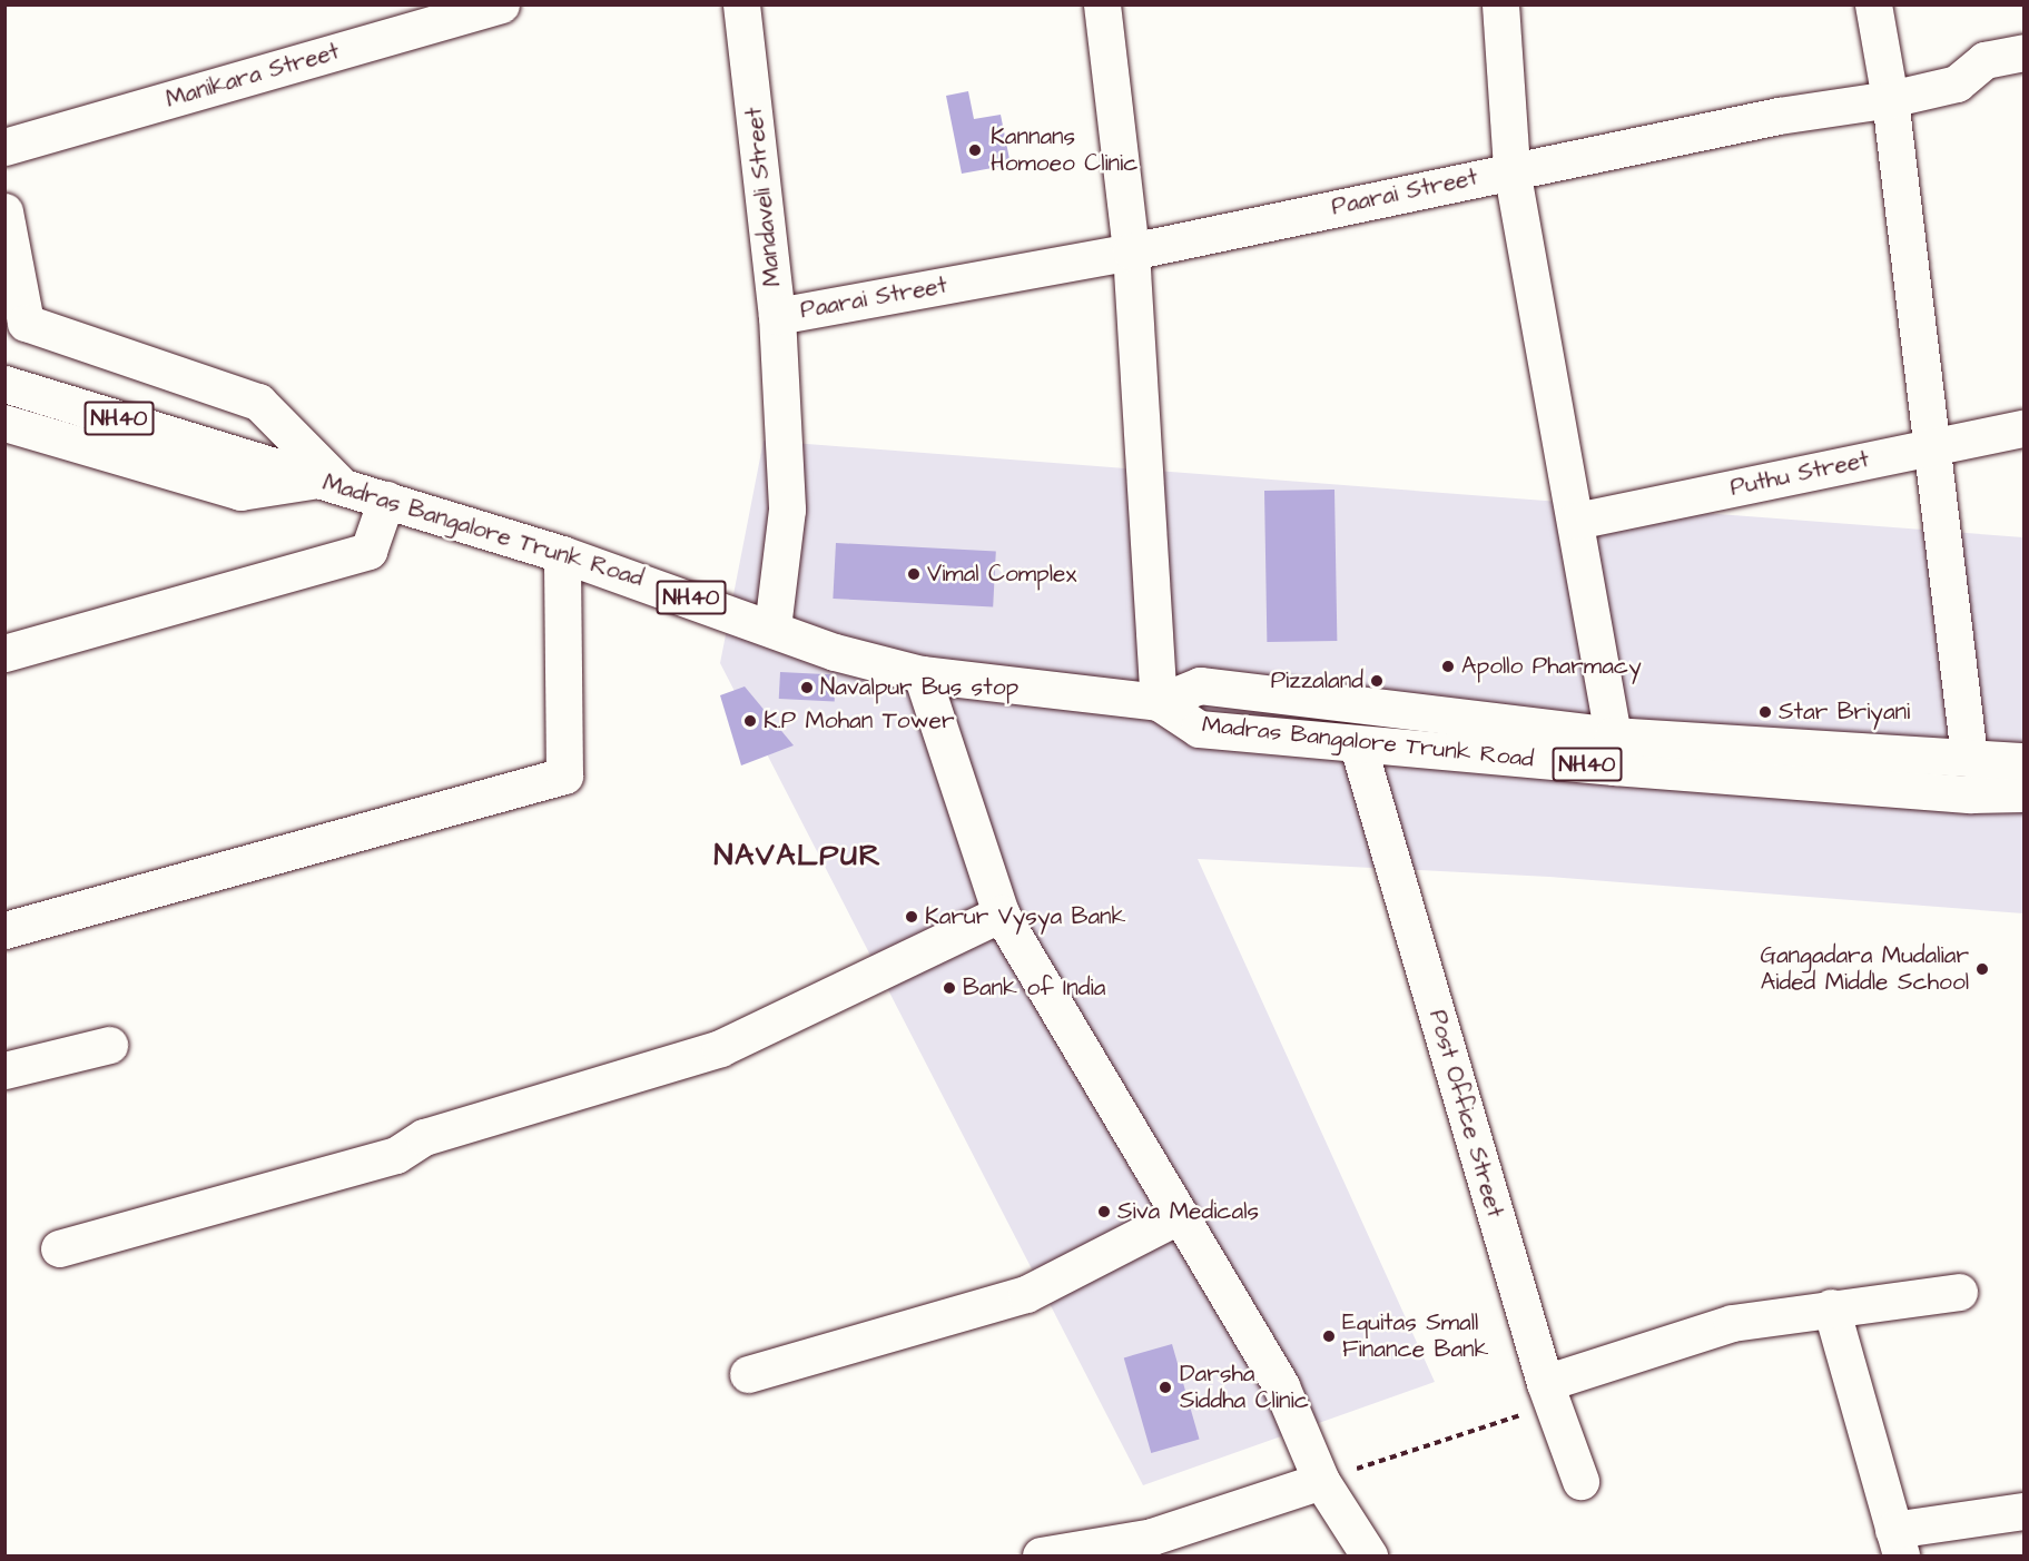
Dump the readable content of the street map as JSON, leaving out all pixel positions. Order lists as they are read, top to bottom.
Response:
{
  "streets": {
    "main road": [
      "Manikara Street",
      "Paarai Street",
      "Mandaveli Street",
      "NH40",
      "Puthu Street",
      "Madras Bangalore Trunk Road",
      "Post Office Street"
    ]
  },
  "crossings": [
    ["Paarai Street", "Mandaveli Street"],
    ["Mandaveli Street", "Madras Bangalore Trunk Road"],
    ["Madras Bangalore Trunk Road", "Post Office Street"]
  ],
  "districts": ["NAVALPUR"],
  "places": [
    "Kannans Homoeo Clinic",
    "Vimal Complex",
    "Apollo Pharmacy",
    "Pizzaland",
    "Navalpur Bus stop",
    "Star Briyani",
    "K.P Mohan Tower",
    "Karur Vysya Bank",
    "Gangadara Mudaliar Aided Middle School",
    "Bank of India",
    "Siva Medicals",
    "Equitas Small Finance Bank",
    "Darsha Siddha Clinic"
  ]
}
